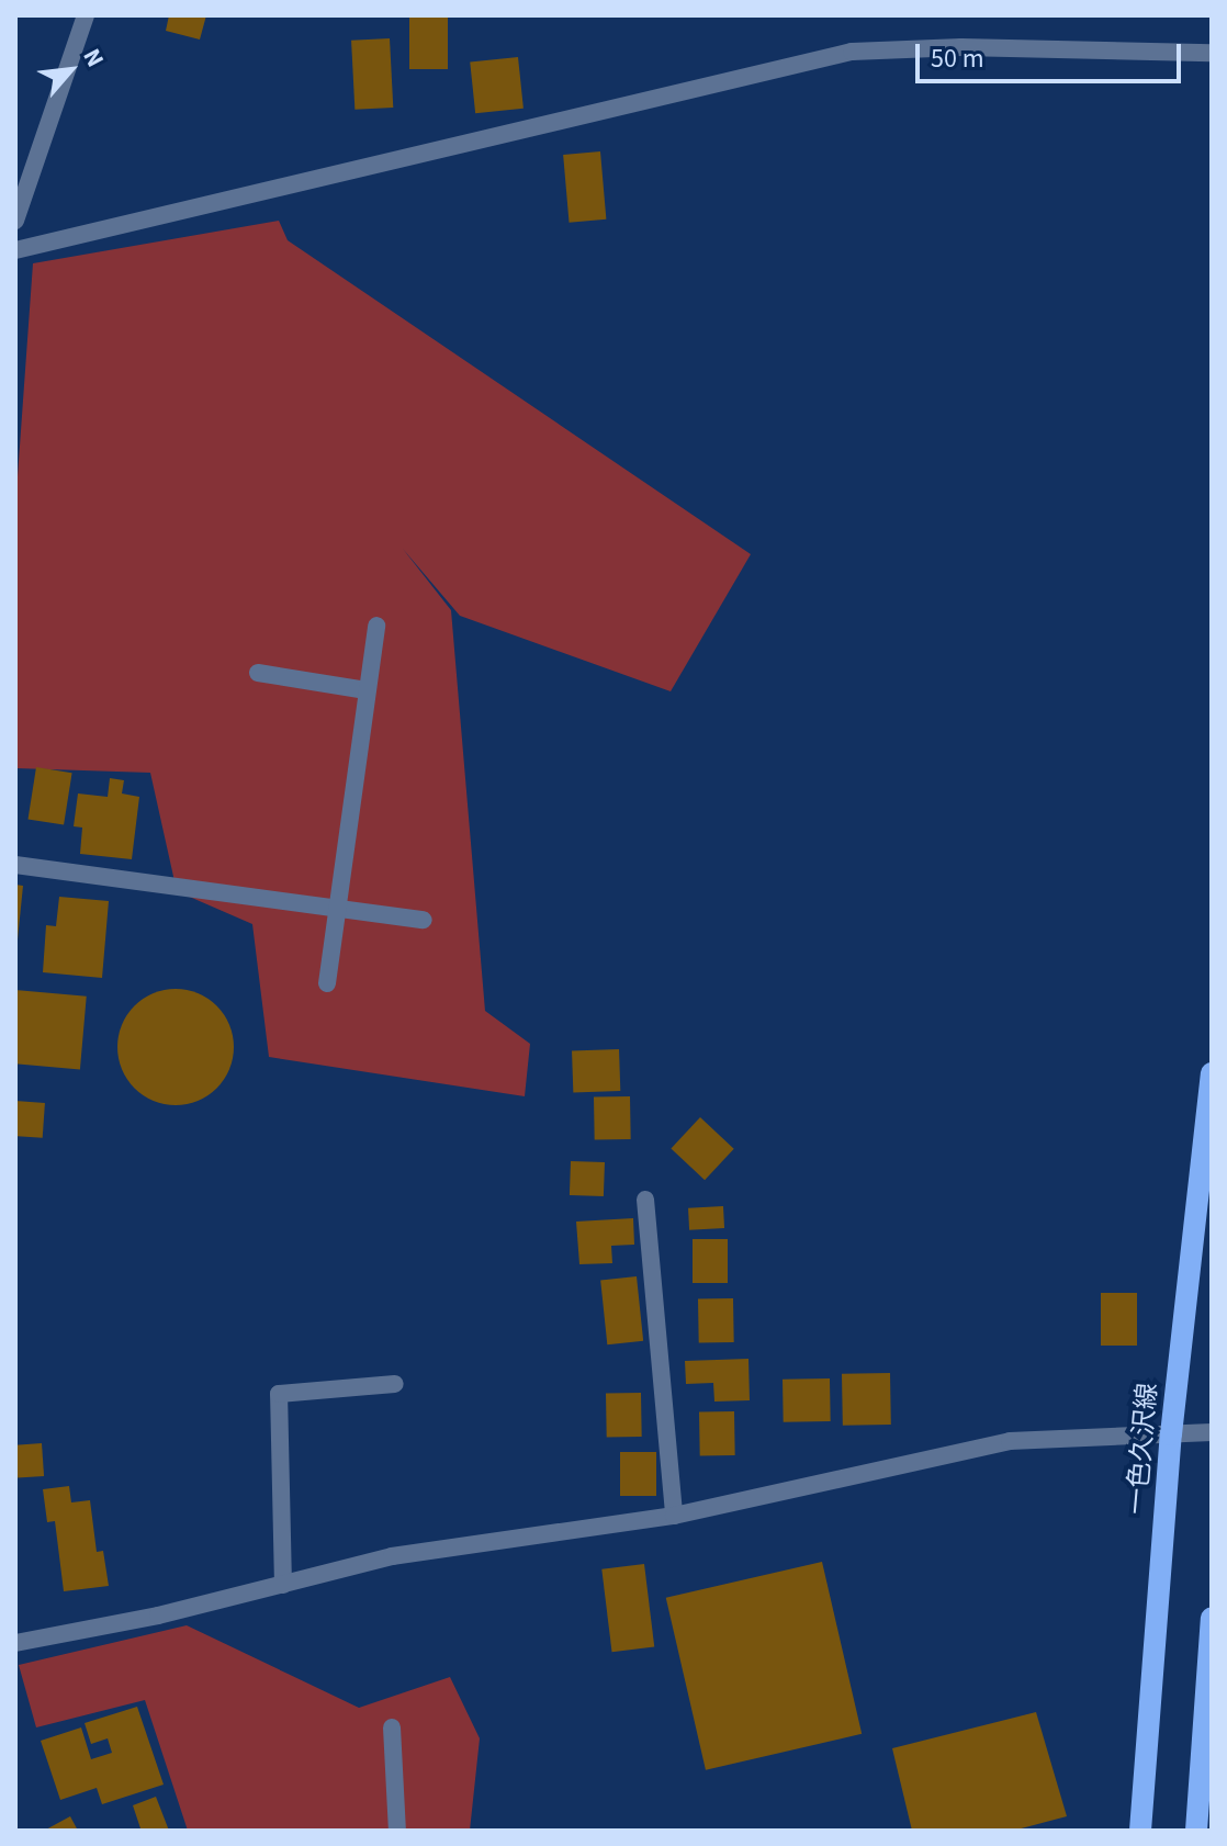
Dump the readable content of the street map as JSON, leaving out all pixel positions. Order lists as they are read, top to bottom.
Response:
{
  "streets": {
    "main road": ["一色久沢線"]
  },
  "scale_bar": "50 m",
  "north": "top right"
}
